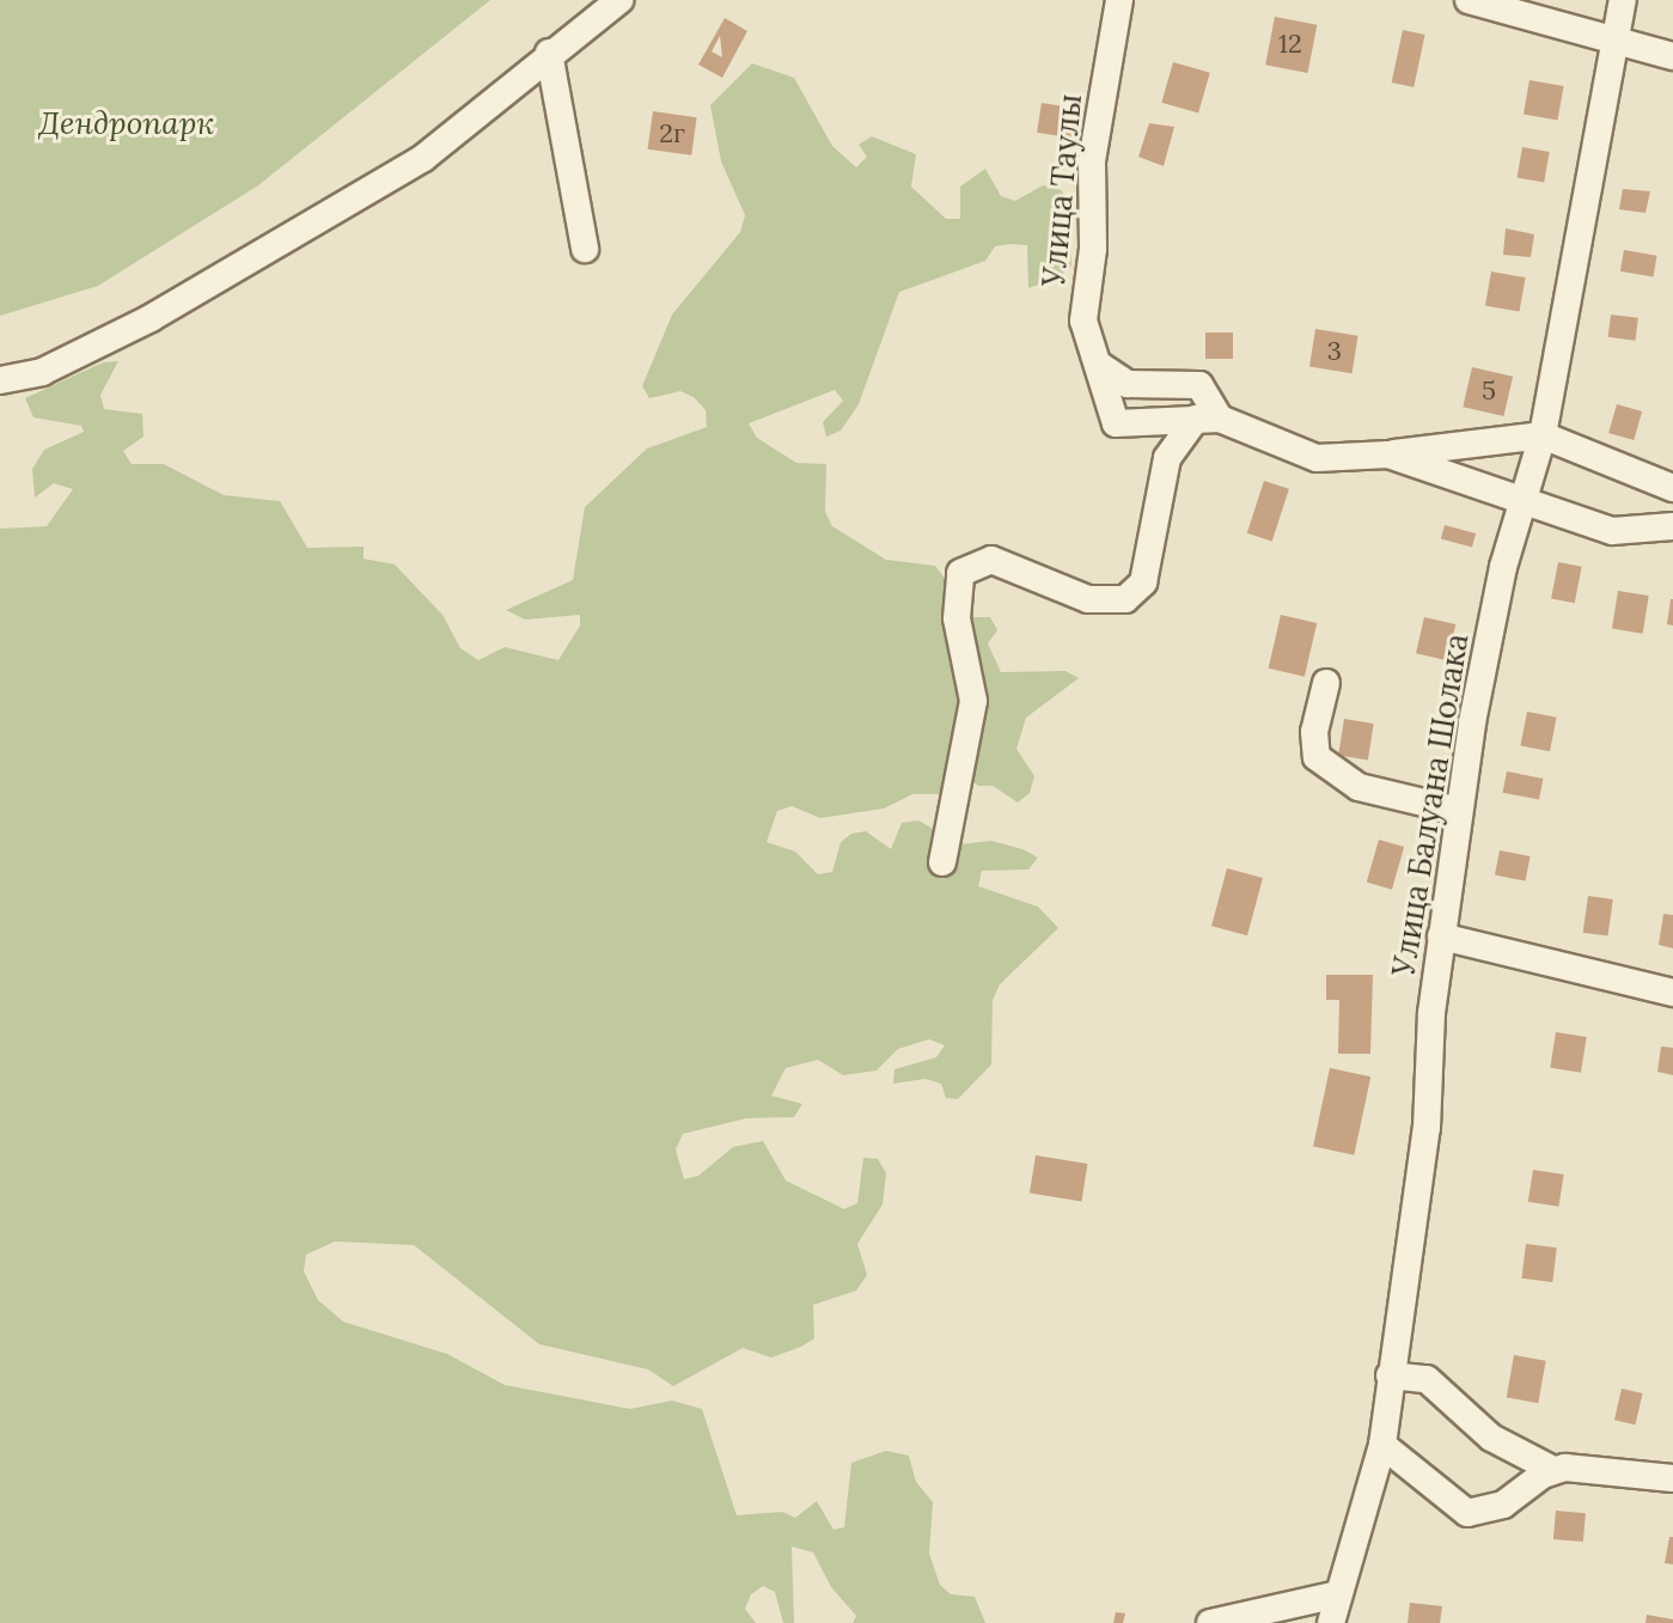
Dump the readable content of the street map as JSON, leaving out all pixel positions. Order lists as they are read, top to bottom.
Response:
{
  "streets": {
    "street": ["Улица Таулы", "Улица Балуана Шолака"]
  },
  "parks": ["Дендропарк"],
  "house_numbers": [
    "12",
    "2г",
    "3",
    "5"
  ]
}
